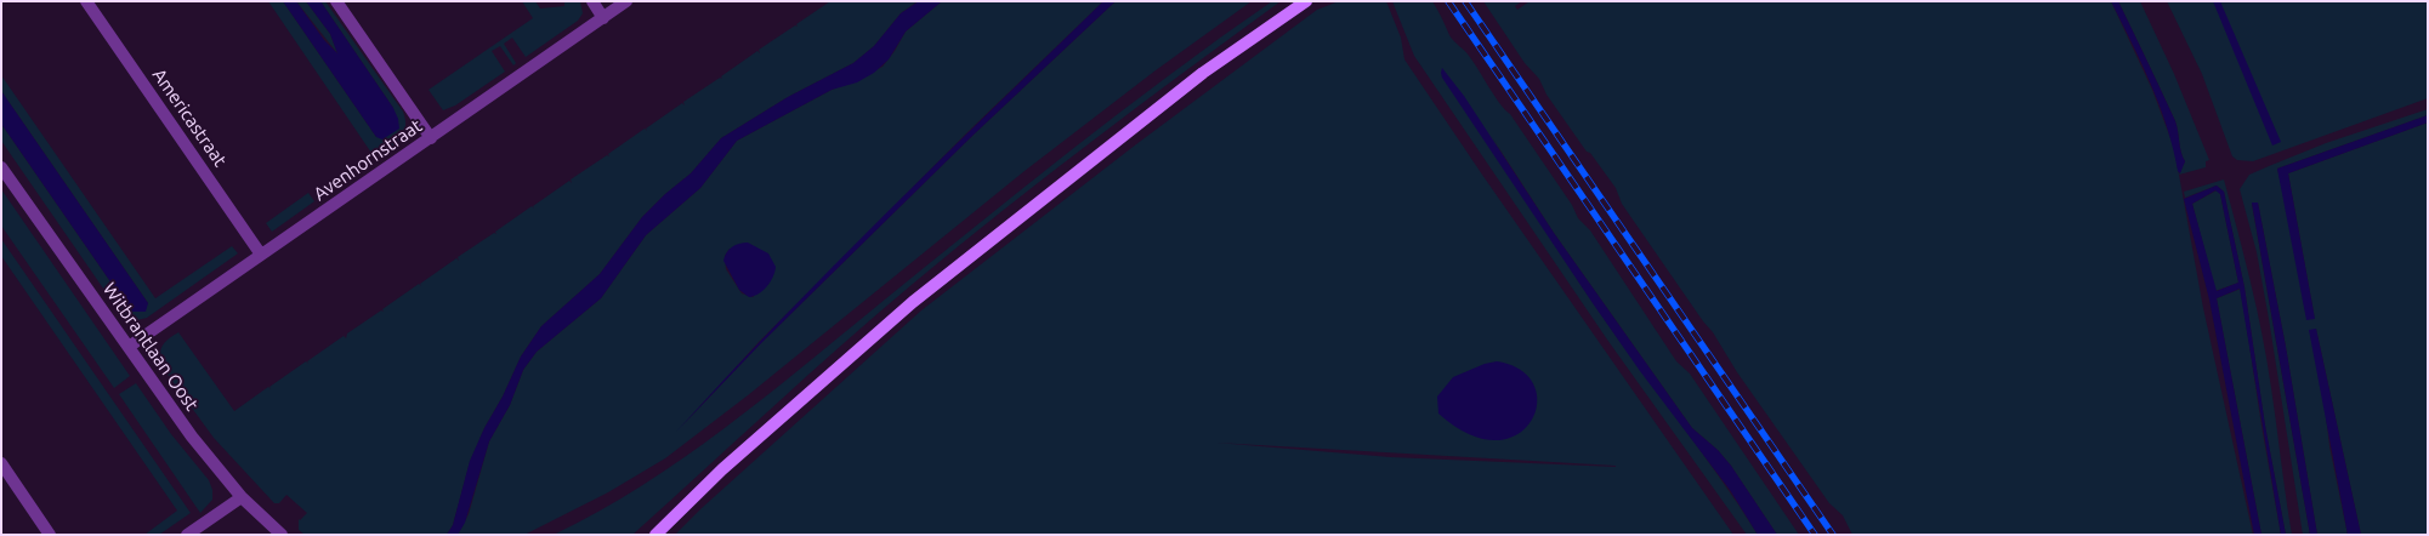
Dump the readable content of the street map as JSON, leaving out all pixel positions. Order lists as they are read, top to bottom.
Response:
{
  "streets": {
    "street": ["Americastraat", "Avenhornstraat", "Witbrantlaan Oost"]
  },
  "crossings": [
    ["Americastraat", "Avenhornstraat"],
    ["Avenhornstraat", "Witbrantlaan Oost"]
  ]
}
